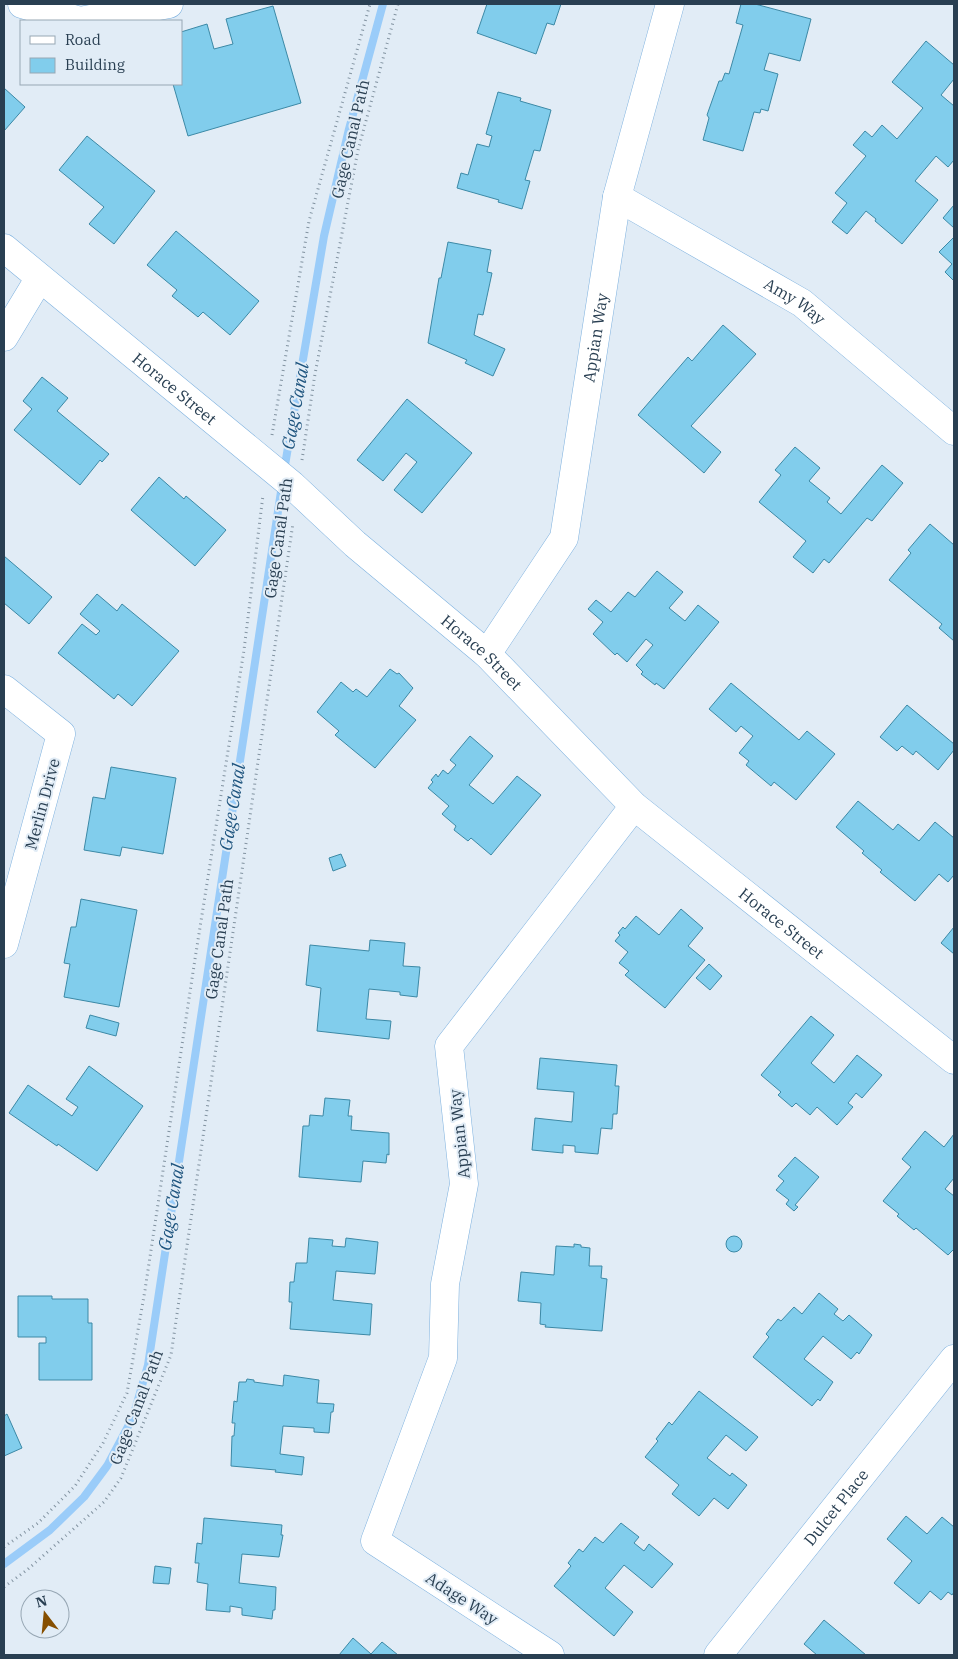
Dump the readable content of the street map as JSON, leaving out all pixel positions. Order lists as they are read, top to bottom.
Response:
{
  "streets": {
    "street": [
      "Amy Way",
      "Appian Way",
      "Horace Street",
      "Merlin Drive",
      "Dulcet Place",
      "Adage Way"
    ],
    "path": ["Gage Canal Path"]
  },
  "crossings": [
    ["Gage Canal Path", "Horace Street"],
    ["Amy Way", "Appian Way"],
    ["Appian Way", "Horace Street"],
    ["Appian Way", "Adage Way"]
  ],
  "water": ["Gage Canal"],
  "legend": ["Road", "Building"],
  "north": "top"
}
